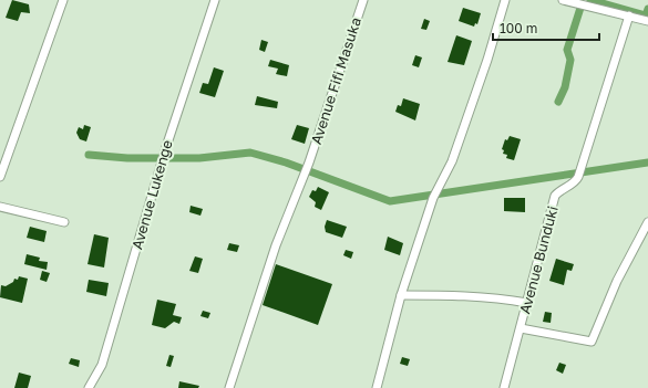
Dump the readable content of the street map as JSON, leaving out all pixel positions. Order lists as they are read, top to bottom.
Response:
{
  "streets": {
    "street": ["Avenue Fifi Masuka", "Avenue Lukenge", "Avenue Bunduki"]
  },
  "scale_bar": "100 m"
}
